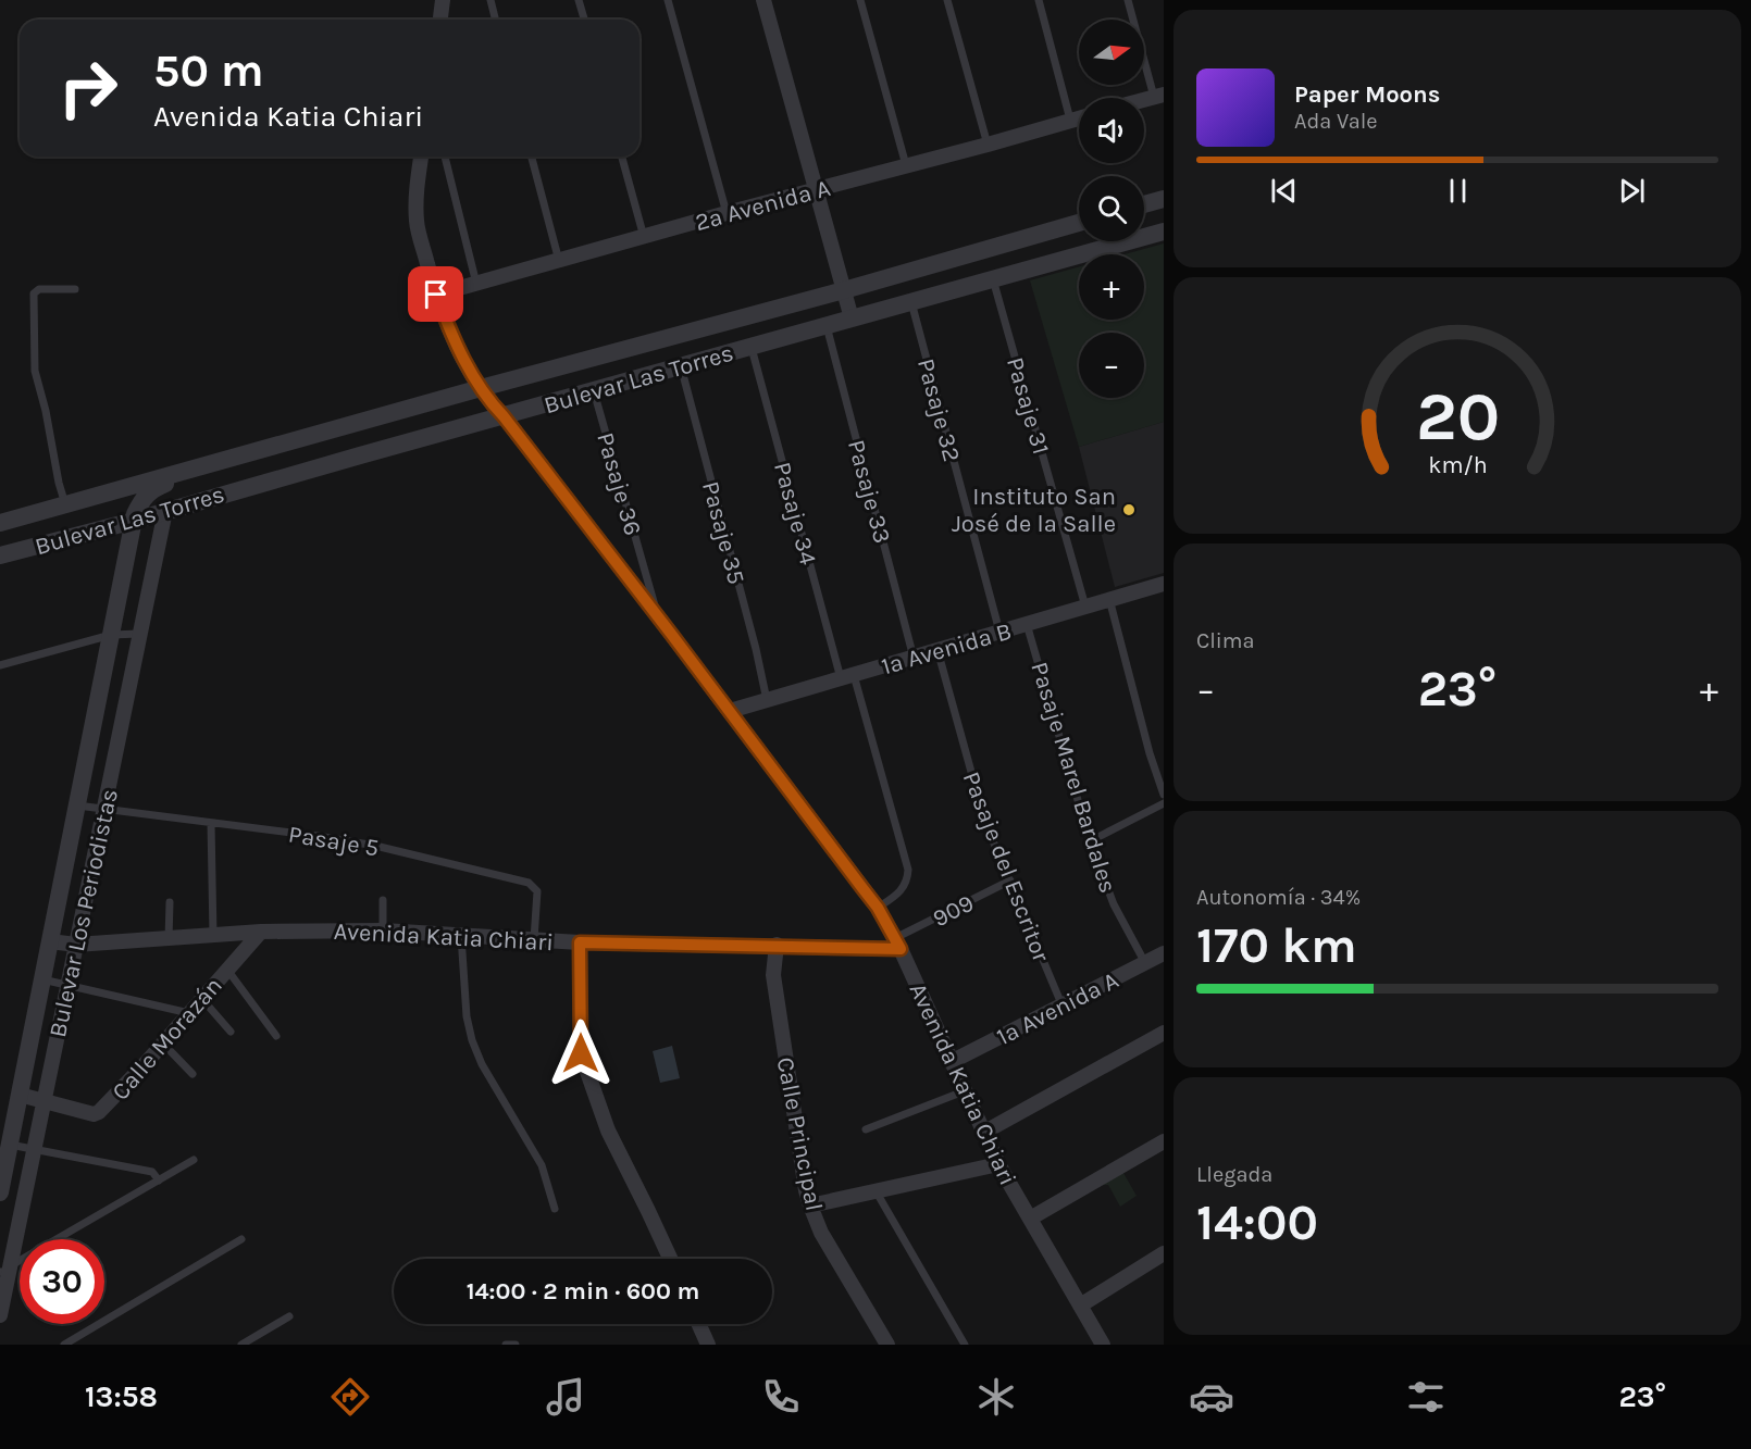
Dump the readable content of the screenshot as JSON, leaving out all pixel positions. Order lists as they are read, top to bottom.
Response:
{
  "streets": {
    "street": [
      "2a Avenida A",
      "Bulevar Las Torres",
      "1a Avenida B",
      "Bulevar Los Periodistas",
      "Avenida Katia Chiari",
      "1a Avenida A",
      "Calle Morazán",
      "Calle Principal"
    ],
    "lane": [
      "Pasaje 31",
      "Pasaje 32",
      "Pasaje 36",
      "Pasaje 33",
      "Pasaje 34",
      "Pasaje 35",
      "Pasaje Marel Bardales",
      "Pasaje 5",
      "Pasaje del Escritor",
      "909"
    ]
  },
  "crossings": [
    ["Bulevar Las Torres", "Pasaje 31"],
    ["Bulevar Las Torres", "Pasaje 32"],
    ["Bulevar Las Torres", "Pasaje 36"],
    ["Bulevar Las Torres", "Pasaje 33"],
    ["Bulevar Las Torres", "Pasaje 34"],
    ["Bulevar Las Torres", "Pasaje 35"],
    ["Bulevar Las Torres", "Bulevar Los Periodistas"],
    ["Pasaje 31", "1a Avenida B"],
    ["Pasaje 32", "1a Avenida B"],
    ["Pasaje 33", "1a Avenida B"],
    ["Pasaje 34", "1a Avenida B"],
    ["Pasaje 35", "1a Avenida B"],
    ["1a Avenida B", "Pasaje Marel Bardales"],
    ["1a Avenida B", "Pasaje del Escritor"],
    ["Pasaje Marel Bardales", "1a Avenida A"],
    ["Pasaje 5", "Bulevar Los Periodistas"],
    ["Pasaje 5", "Avenida Katia Chiari"],
    ["Pasaje del Escritor", "909"],
    ["Pasaje del Escritor", "1a Avenida A"],
    ["909", "Avenida Katia Chiari"],
    ["Bulevar Los Periodistas", "Avenida Katia Chiari"],
    ["Bulevar Los Periodistas", "Calle Morazán"],
    ["Avenida Katia Chiari", "1a Avenida A"],
    ["Avenida Katia Chiari", "Calle Morazán"],
    ["Avenida Katia Chiari", "Calle Principal"]
  ],
  "places": ["Instituto San José de la Salle"],
  "north": "right",
  "page": {
    "map_buttons": ["+", "−"],
    "turn": ["50 m", "Avenida Katia Chiari"],
    "song": ["Paper Moons", "Ada Vale"],
    "tile": [
      "Clima",
      ["Autonomía · 34%", "170 km"],
      ["Llegada", "14:00"]
    ],
    "heat": ["−", "23°", "+"],
    "limit": "30",
    "trip": "14:00 · 2 min · 600 m",
    "tabs": ["13:58", "23°"],
    "gauge": ["20", "km/h"]
  }
}
